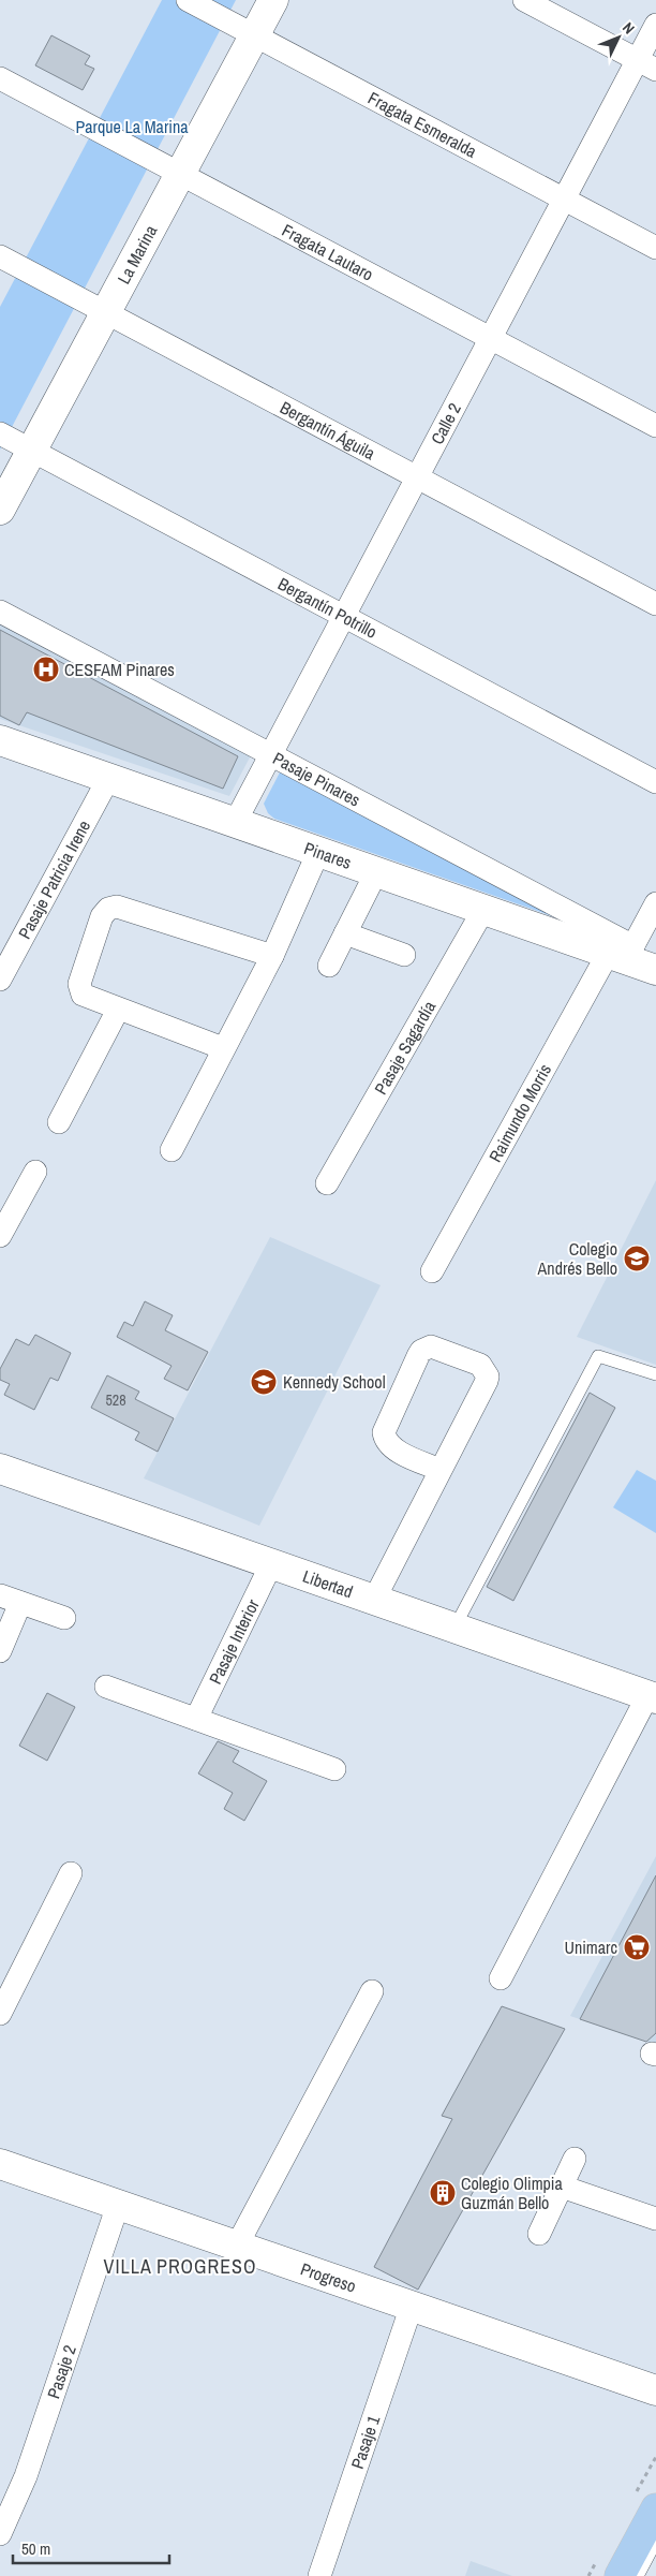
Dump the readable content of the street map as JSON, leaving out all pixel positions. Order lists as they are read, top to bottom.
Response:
{
  "streets": {
    "street": [
      "Fragata Esmeralda",
      "Fragata Lautaro",
      "La Marina",
      "Calle 2",
      "Bergantín Águila",
      "Bergantín Potrillo",
      "Pasaje Pinares",
      "Pinares",
      "Pasaje Patricia Irene",
      "Pasaje Sagardía",
      "Raimundo Morris",
      "Libertad",
      "Pasaje Interior",
      "Progreso",
      "Pasaje 2",
      "Pasaje 1"
    ]
  },
  "crossings": [
    ["Fragata Esmeralda", "La Marina"],
    ["Fragata Esmeralda", "Calle 2"],
    ["Fragata Lautaro", "La Marina"],
    ["Fragata Lautaro", "Calle 2"],
    ["La Marina", "Bergantín Águila"],
    ["La Marina", "Bergantín Potrillo"],
    ["Calle 2", "Bergantín Águila"],
    ["Calle 2", "Bergantín Potrillo"],
    ["Calle 2", "Pasaje Pinares"],
    ["Calle 2", "Pinares"],
    ["Pasaje Pinares", "Pinares"],
    ["Pasaje Pinares", "Raimundo Morris"],
    ["Pinares", "Pasaje Patricia Irene"],
    ["Pinares", "Pasaje Sagardía"],
    ["Pinares", "Raimundo Morris"],
    ["Libertad", "Pasaje Interior"],
    ["Progreso", "Pasaje 2"],
    ["Progreso", "Pasaje 1"]
  ],
  "districts": ["VILLA PROGRESO"],
  "parks": ["Parque La Marina"],
  "places": {
    "hospital": ["CESFAM Pinares"],
    "school or university": ["Colegio Andrés Bello", "Kennedy School"],
    "supermarket": ["Unimarc"],
    "building": ["Colegio Olimpia Guzmán Bello"]
  },
  "house_numbers": ["528"],
  "scale_bar": "50 m",
  "north": "top right"
}
